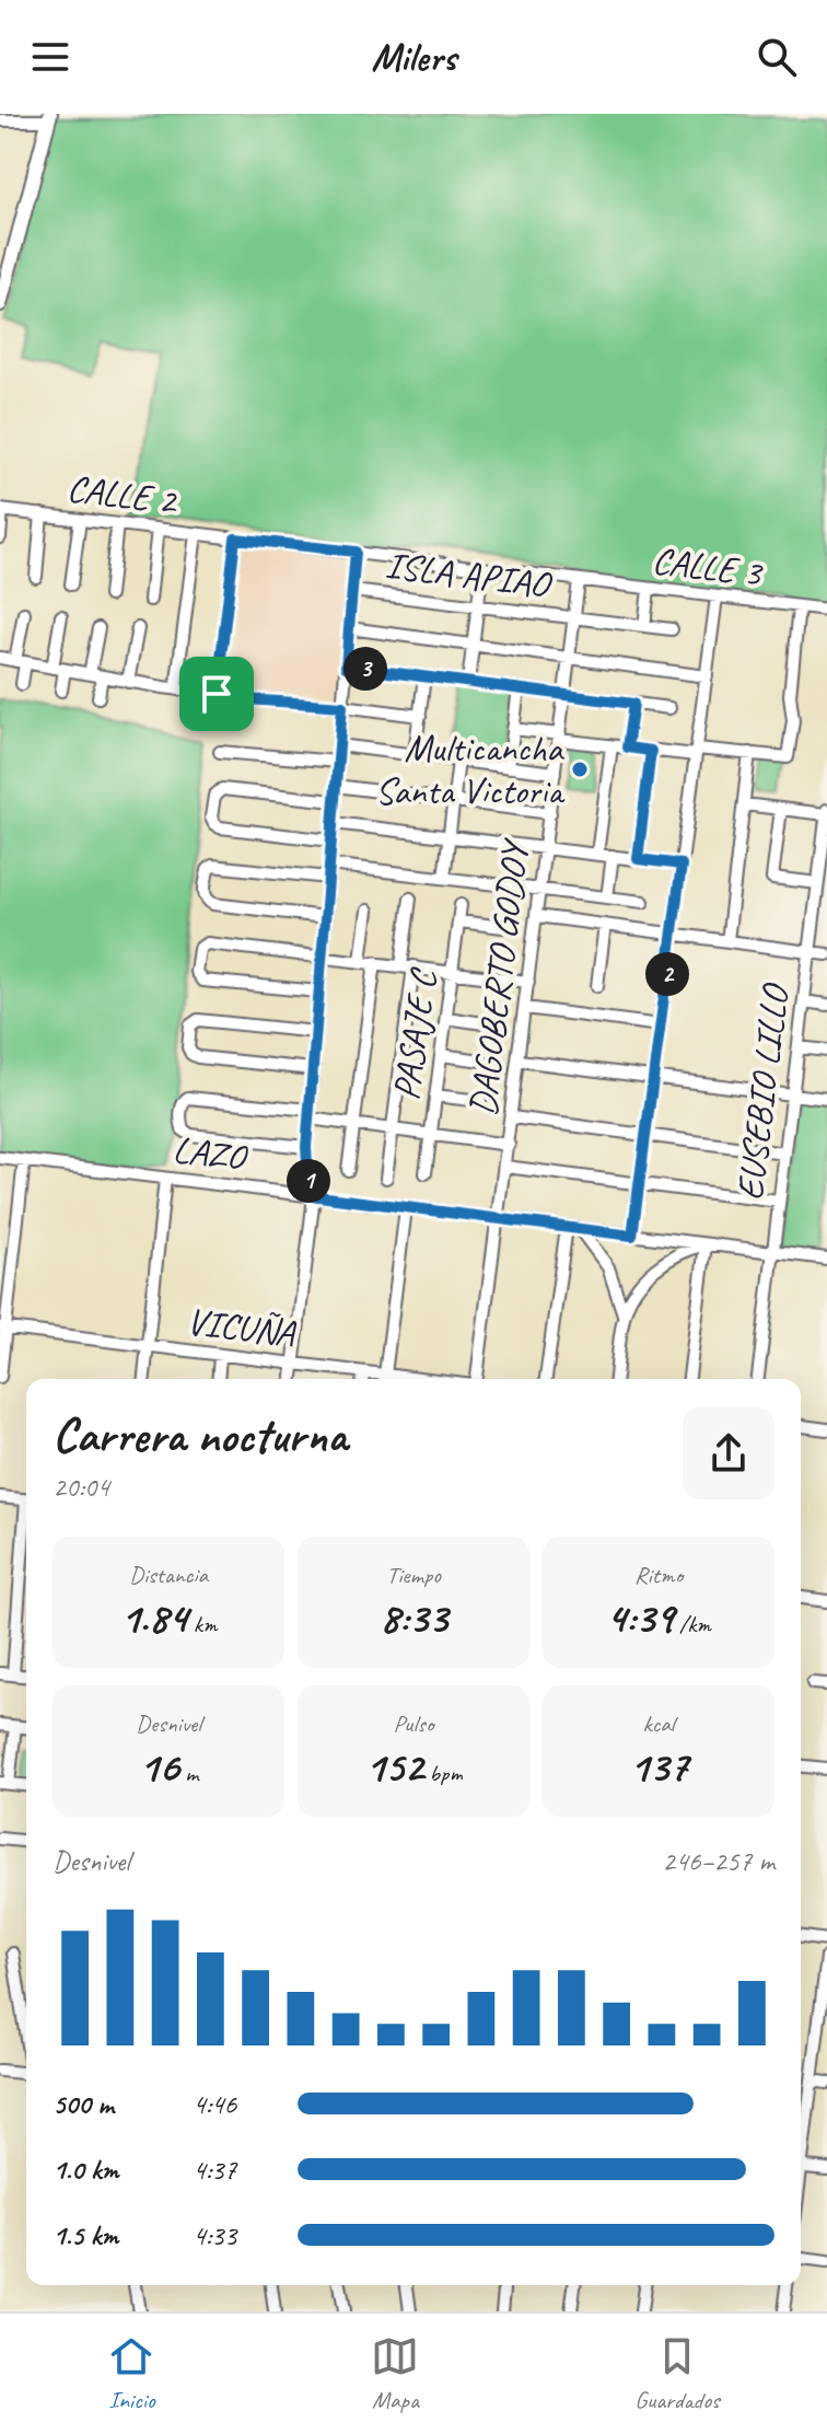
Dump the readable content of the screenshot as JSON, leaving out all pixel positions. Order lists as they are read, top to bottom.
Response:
{
  "streets": {
    "street": [
      "CALLE 2",
      "CALLE 3",
      "ISLA APIAO",
      "DAGOBERTO GODOY",
      "PASAJE C",
      "EUSEBIO LILLO",
      "LAZO",
      "VICUÑA"
    ]
  },
  "crossings": [
    ["CALLE 2", "CALLE 3"],
    ["CALLE 3", "DAGOBERTO GODOY"],
    ["ISLA APIAO", "DAGOBERTO GODOY"],
    ["DAGOBERTO GODOY", "LAZO"],
    ["EUSEBIO LILLO", "LAZO"]
  ],
  "places": ["Multicancha Santa Victoria"],
  "page": {
    "header": "Milers",
    "pins": ["3", "2", "1"],
    "heading": ["Carrera nocturna", "20:04"],
    "stats": [
      ["Distancia", "1.84 km"],
      ["Tiempo", "8:33"],
      ["Ritmo", "4:39 /km"],
      ["Desnivel", "16 m"],
      ["Pulso", "152 bpm"],
      ["kcal", "137"]
    ],
    "chart": ["Desnivel", "246–257 m"],
    "list": [
      {
        "name": "500 m",
        "note": "4:46"
      },
      {
        "name": "1.0 km",
        "note": "4:37"
      },
      {
        "name": "1.5 km",
        "note": "4:33"
      }
    ],
    "tabs": ["Inicio", "Mapa", "Guardados"]
  }
}
